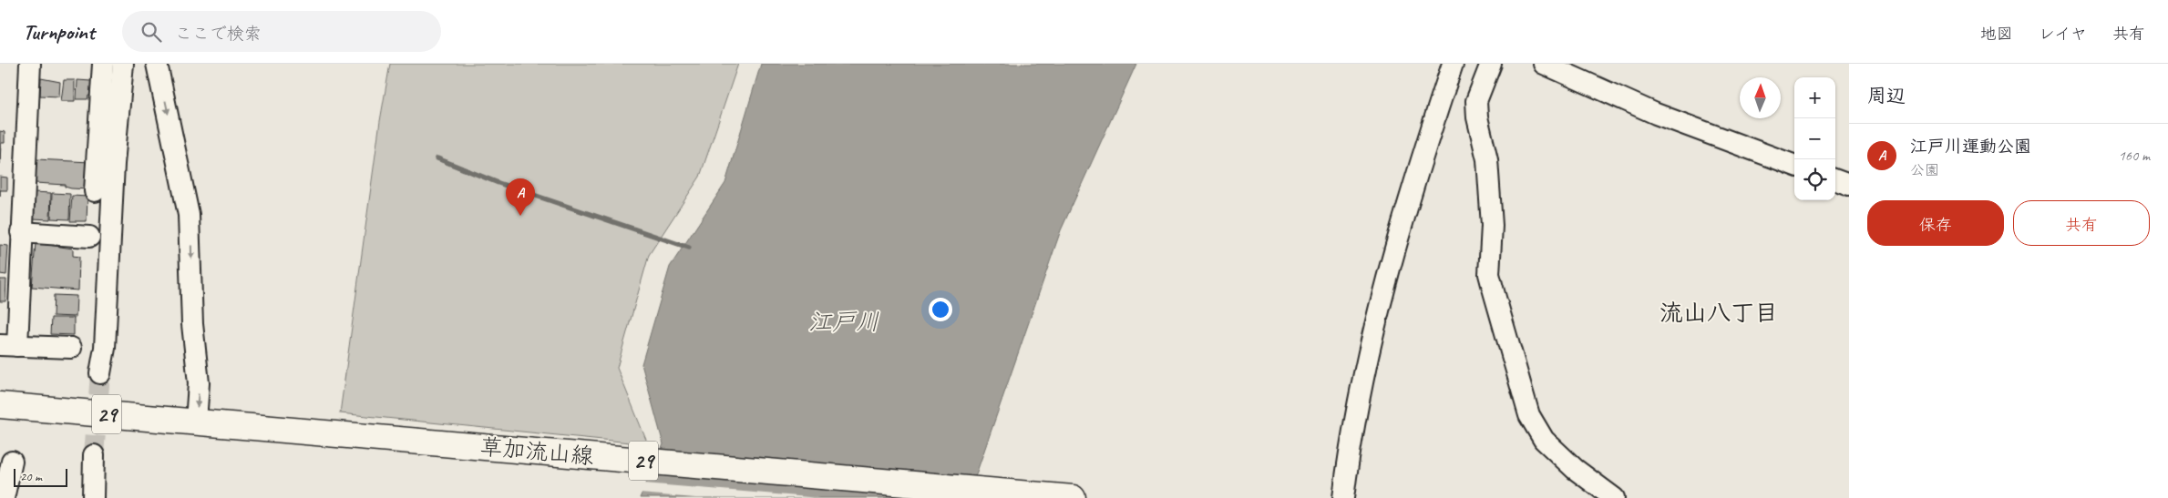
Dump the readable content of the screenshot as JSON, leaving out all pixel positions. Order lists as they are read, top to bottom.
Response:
{
  "streets": {
    "main road": ["29", "草加流山線"]
  },
  "districts": ["流山八丁目"],
  "water": ["江戸川"],
  "scale_bar": "20 m",
  "north": "top",
  "page": {
    "header": "Turnpoint",
    "search": "ここで検索",
    "nav": ["地図", "レイヤ", "共有"],
    "heading": "周辺",
    "map_buttons": ["+", "−"],
    "list": [
      {
        "mark": "A",
        "name": "江戸川運動公園",
        "note": "公園",
        "value": "160 m"
      }
    ],
    "pins": "A",
    "buttons": ["保存", "共有"],
    "scale": "20 m"
  }
}
